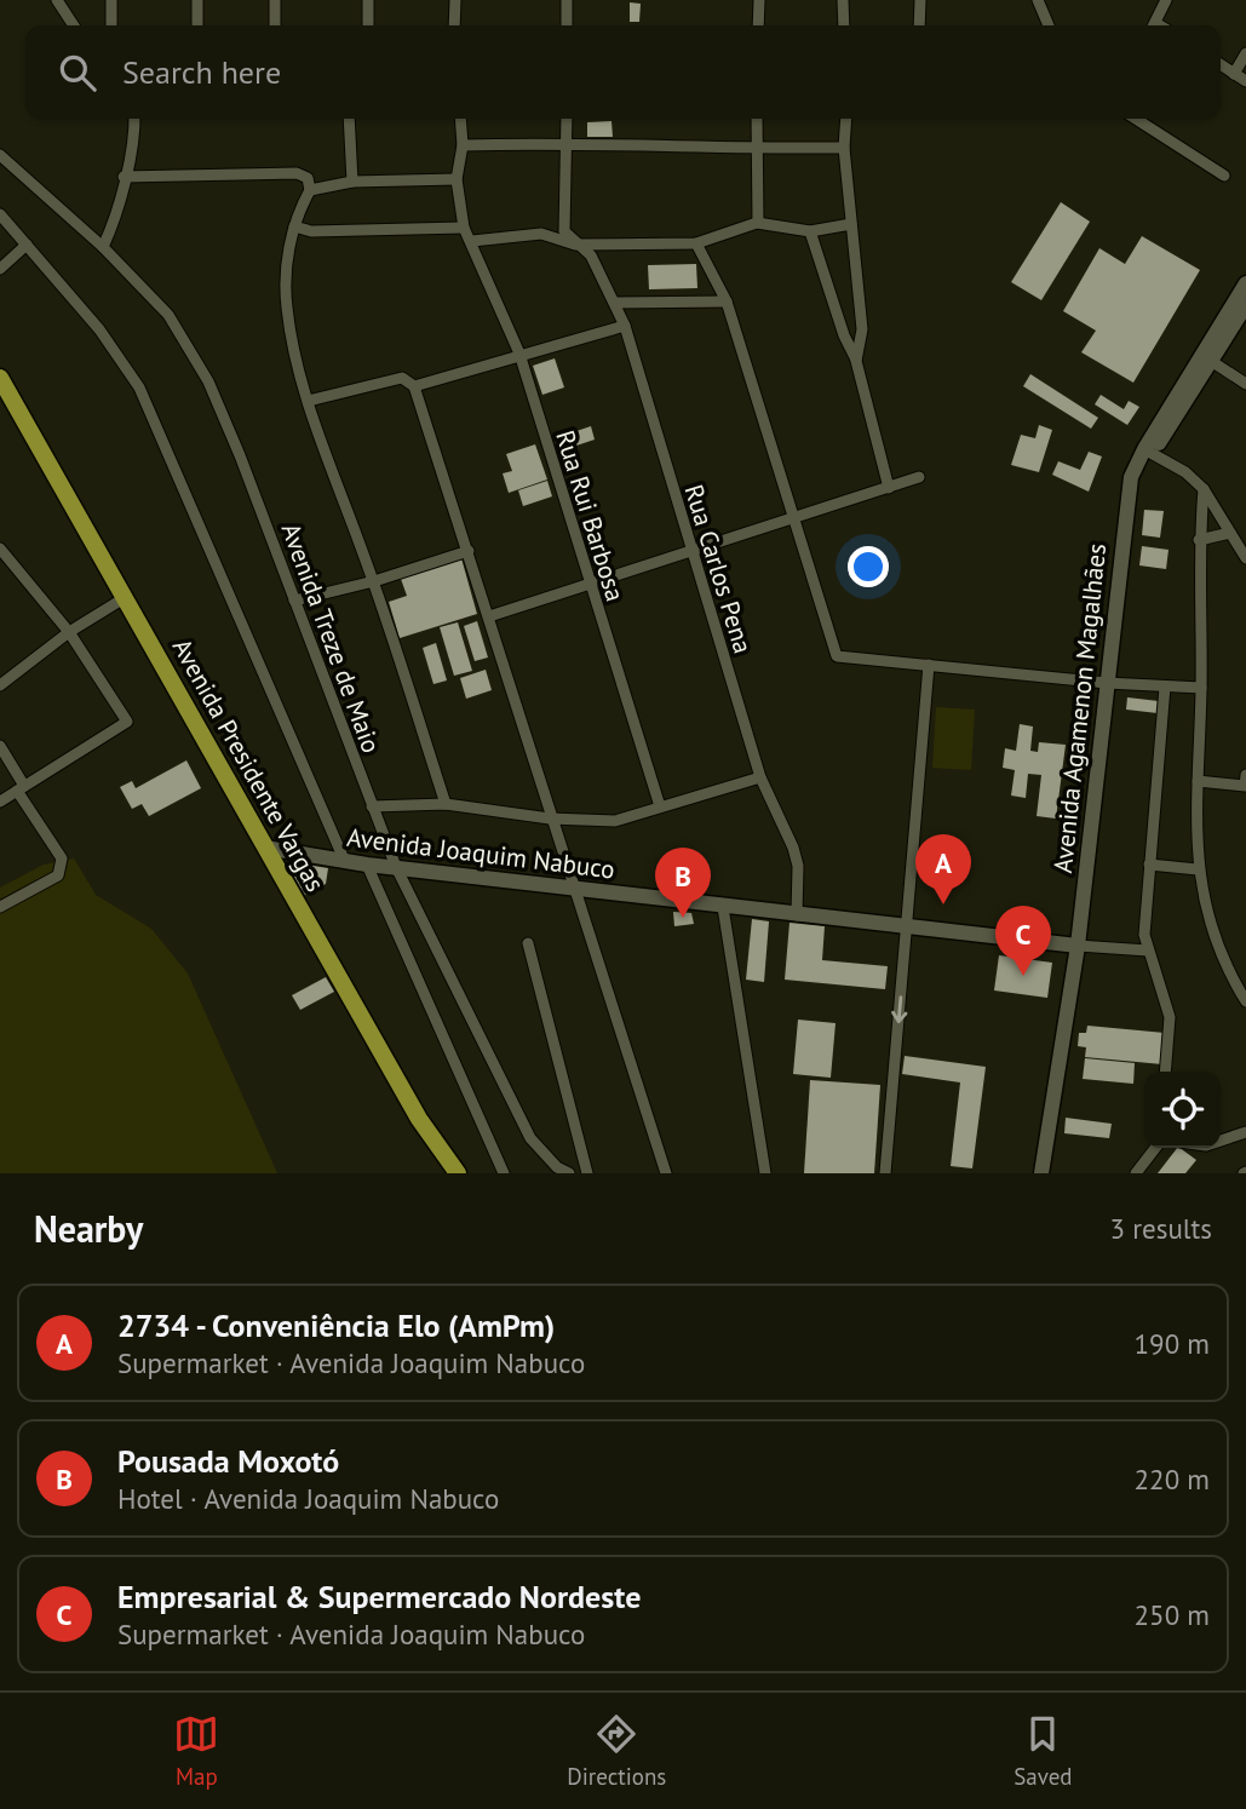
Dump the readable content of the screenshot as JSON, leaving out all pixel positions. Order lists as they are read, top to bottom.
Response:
{
  "streets": {
    "main road": ["Avenida Agamenon Magalhães", "Avenida Presidente Vargas", "Avenida Joaquim Nabuco"],
    "street": ["Rua Rui Barbosa", "Rua Carlos Pena", "Avenida Treze de Maio"]
  },
  "crossings": [
    ["Rua Carlos Pena", "Avenida Joaquim Nabuco"],
    ["Avenida Treze de Maio", "Avenida Joaquim Nabuco"],
    ["Avenida Agamenon Magalhães", "Avenida Joaquim Nabuco"],
    ["Avenida Presidente Vargas", "Avenida Joaquim Nabuco"]
  ],
  "page": {
    "search": "Search here",
    "pins": ["A", "B", "C"],
    "heading": ["Nearby", "3 results"],
    "list": [
      {
        "mark": "A",
        "name": "2734 - Conveniência Elo (AmPm)",
        "note": "Supermarket · Avenida Joaquim Nabuco",
        "value": "190 m"
      },
      {
        "mark": "B",
        "name": "Pousada Moxotó",
        "note": "Hotel · Avenida Joaquim Nabuco",
        "value": "220 m"
      },
      {
        "mark": "C",
        "name": "Empresarial & Supermercado Nordeste",
        "note": "Supermarket · Avenida Joaquim Nabuco",
        "value": "250 m"
      }
    ],
    "nav": ["Map", "Directions", "Saved"]
  }
}
